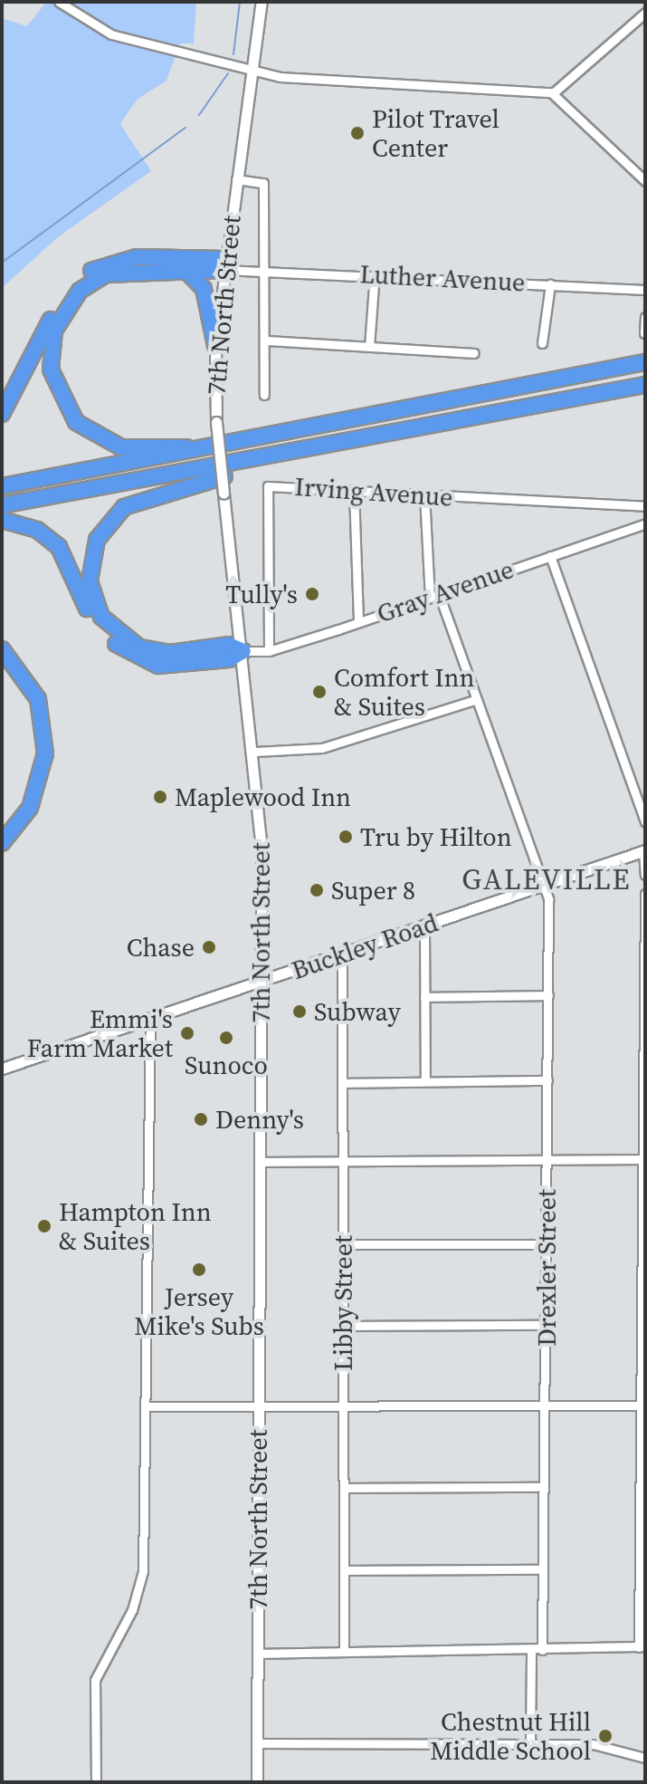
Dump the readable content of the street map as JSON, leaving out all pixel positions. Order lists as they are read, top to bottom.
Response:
{
  "streets": {
    "street": [
      "Luther Avenue",
      "7th North Street",
      "Irving Avenue",
      "Gray Avenue",
      "Buckley Road",
      "Drexler Street",
      "Libby Street"
    ]
  },
  "crossings": [
    ["Luther Avenue", "7th North Street"],
    ["7th North Street", "Gray Avenue"],
    ["7th North Street", "Buckley Road"],
    ["Irving Avenue", "Gray Avenue"],
    ["Irving Avenue", "Drexler Street"],
    ["Gray Avenue", "Drexler Street"],
    ["Buckley Road", "Drexler Street"],
    ["Buckley Road", "Libby Street"]
  ],
  "districts": ["GALEVILLE"],
  "places": [
    "Pilot Travel Center",
    "Tully's",
    "Comfort Inn & Suites",
    "Maplewood Inn",
    "Tru by Hilton",
    "Super 8",
    "Chase",
    "Subway",
    "Emmi's Farm Market",
    "Sunoco",
    "Denny's",
    "Hampton Inn & Suites",
    "Jersey Mike's Subs",
    "Chestnut Hill Middle School"
  ]
}
